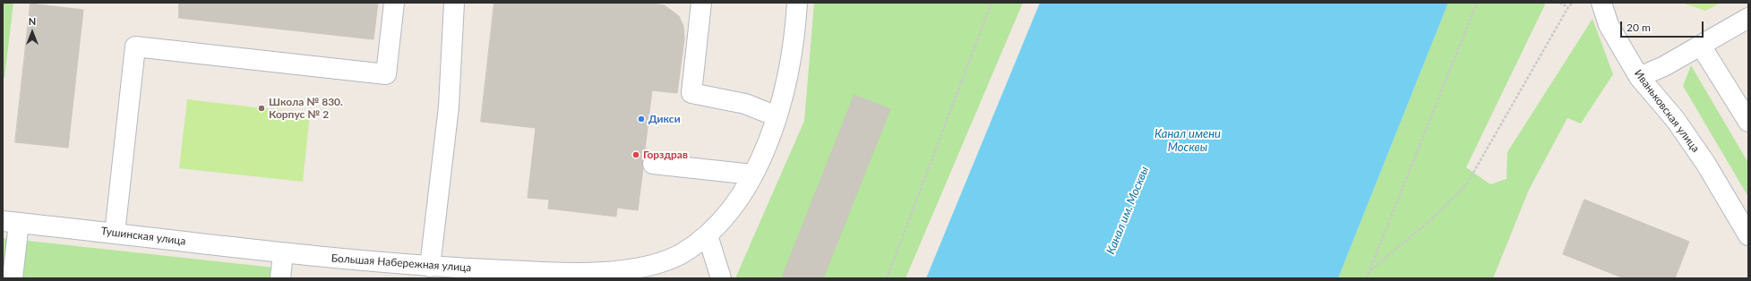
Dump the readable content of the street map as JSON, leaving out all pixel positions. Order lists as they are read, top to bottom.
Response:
{
  "streets": {
    "street": ["Иваньковская улица", "Тушинская улица", "Большая Набережная улица"]
  },
  "crossings": [
    ["Тушинская улица", "Большая Набережная улица"]
  ],
  "water": ["Канал имени Москвы", "Канал им. Москвы"],
  "places": ["Школа № 830. Корпус № 2", "Дикси", "Горздрав"],
  "scale_bar": "20 m",
  "north": "top"
}
